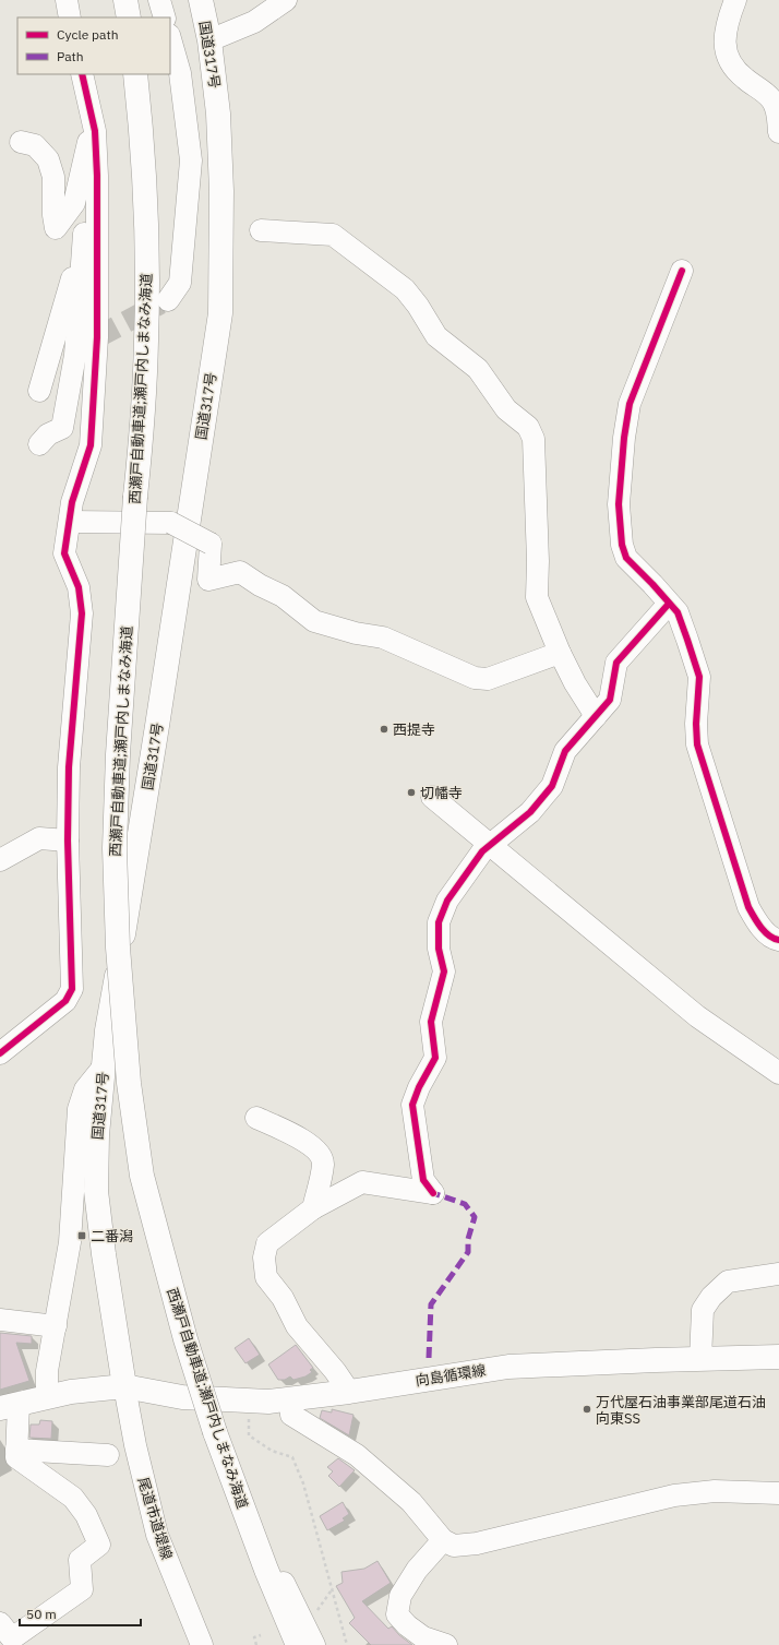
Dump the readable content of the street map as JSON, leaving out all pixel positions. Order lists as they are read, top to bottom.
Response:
{
  "streets": {
    "main road": ["国道317号", "西瀬戸自動車道;瀬戸内しまなみ海道", "向島循環線"],
    "street": ["尾道市道堤線"]
  },
  "crossings": [
    ["国道317号", "向島循環線"],
    ["国道317号", "尾道市道堤線"],
    ["向島循環線", "尾道市道堤線"]
  ],
  "places": {
    "other": ["西提寺", "切幡寺", "万代屋石油事業部尾道石油 向東SS"],
    "transit": ["二番潟"]
  },
  "legend": ["Cycle path", "Path"],
  "scale_bar": "50 m"
}
